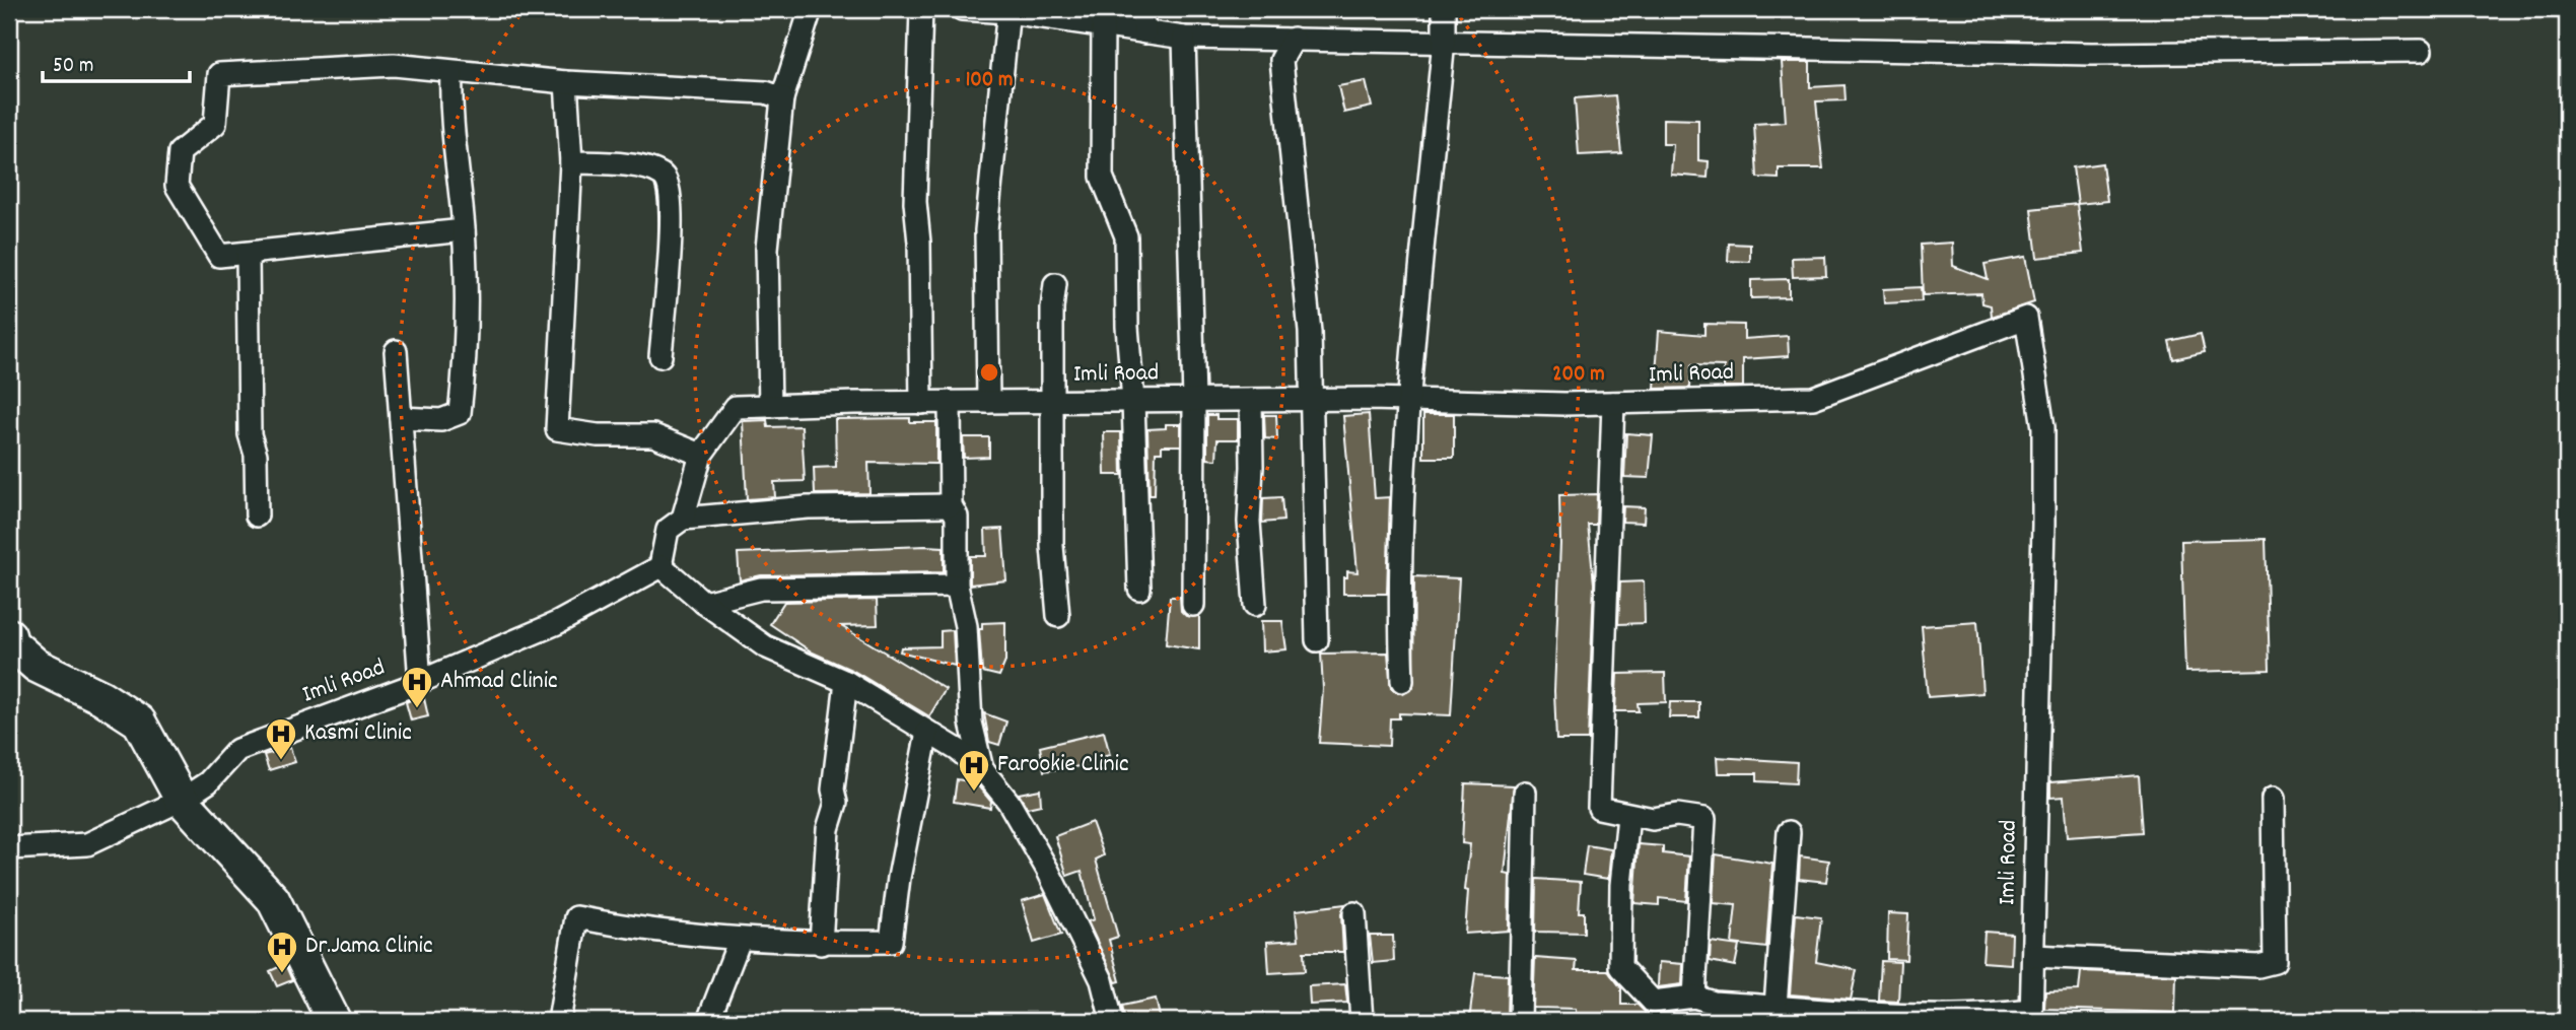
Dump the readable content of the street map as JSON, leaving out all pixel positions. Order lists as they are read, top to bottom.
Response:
{
  "streets": {
    "street": ["Imli Road"]
  },
  "places": {
    "hospital": [
      "Ahmad Clinic",
      "Kasmi Clinic",
      "Farookie Clinic",
      "Dr.Jama Clinic"
    ]
  },
  "scale_bar": "50 m",
  "rings": ["100 m", "200 m"]
}
